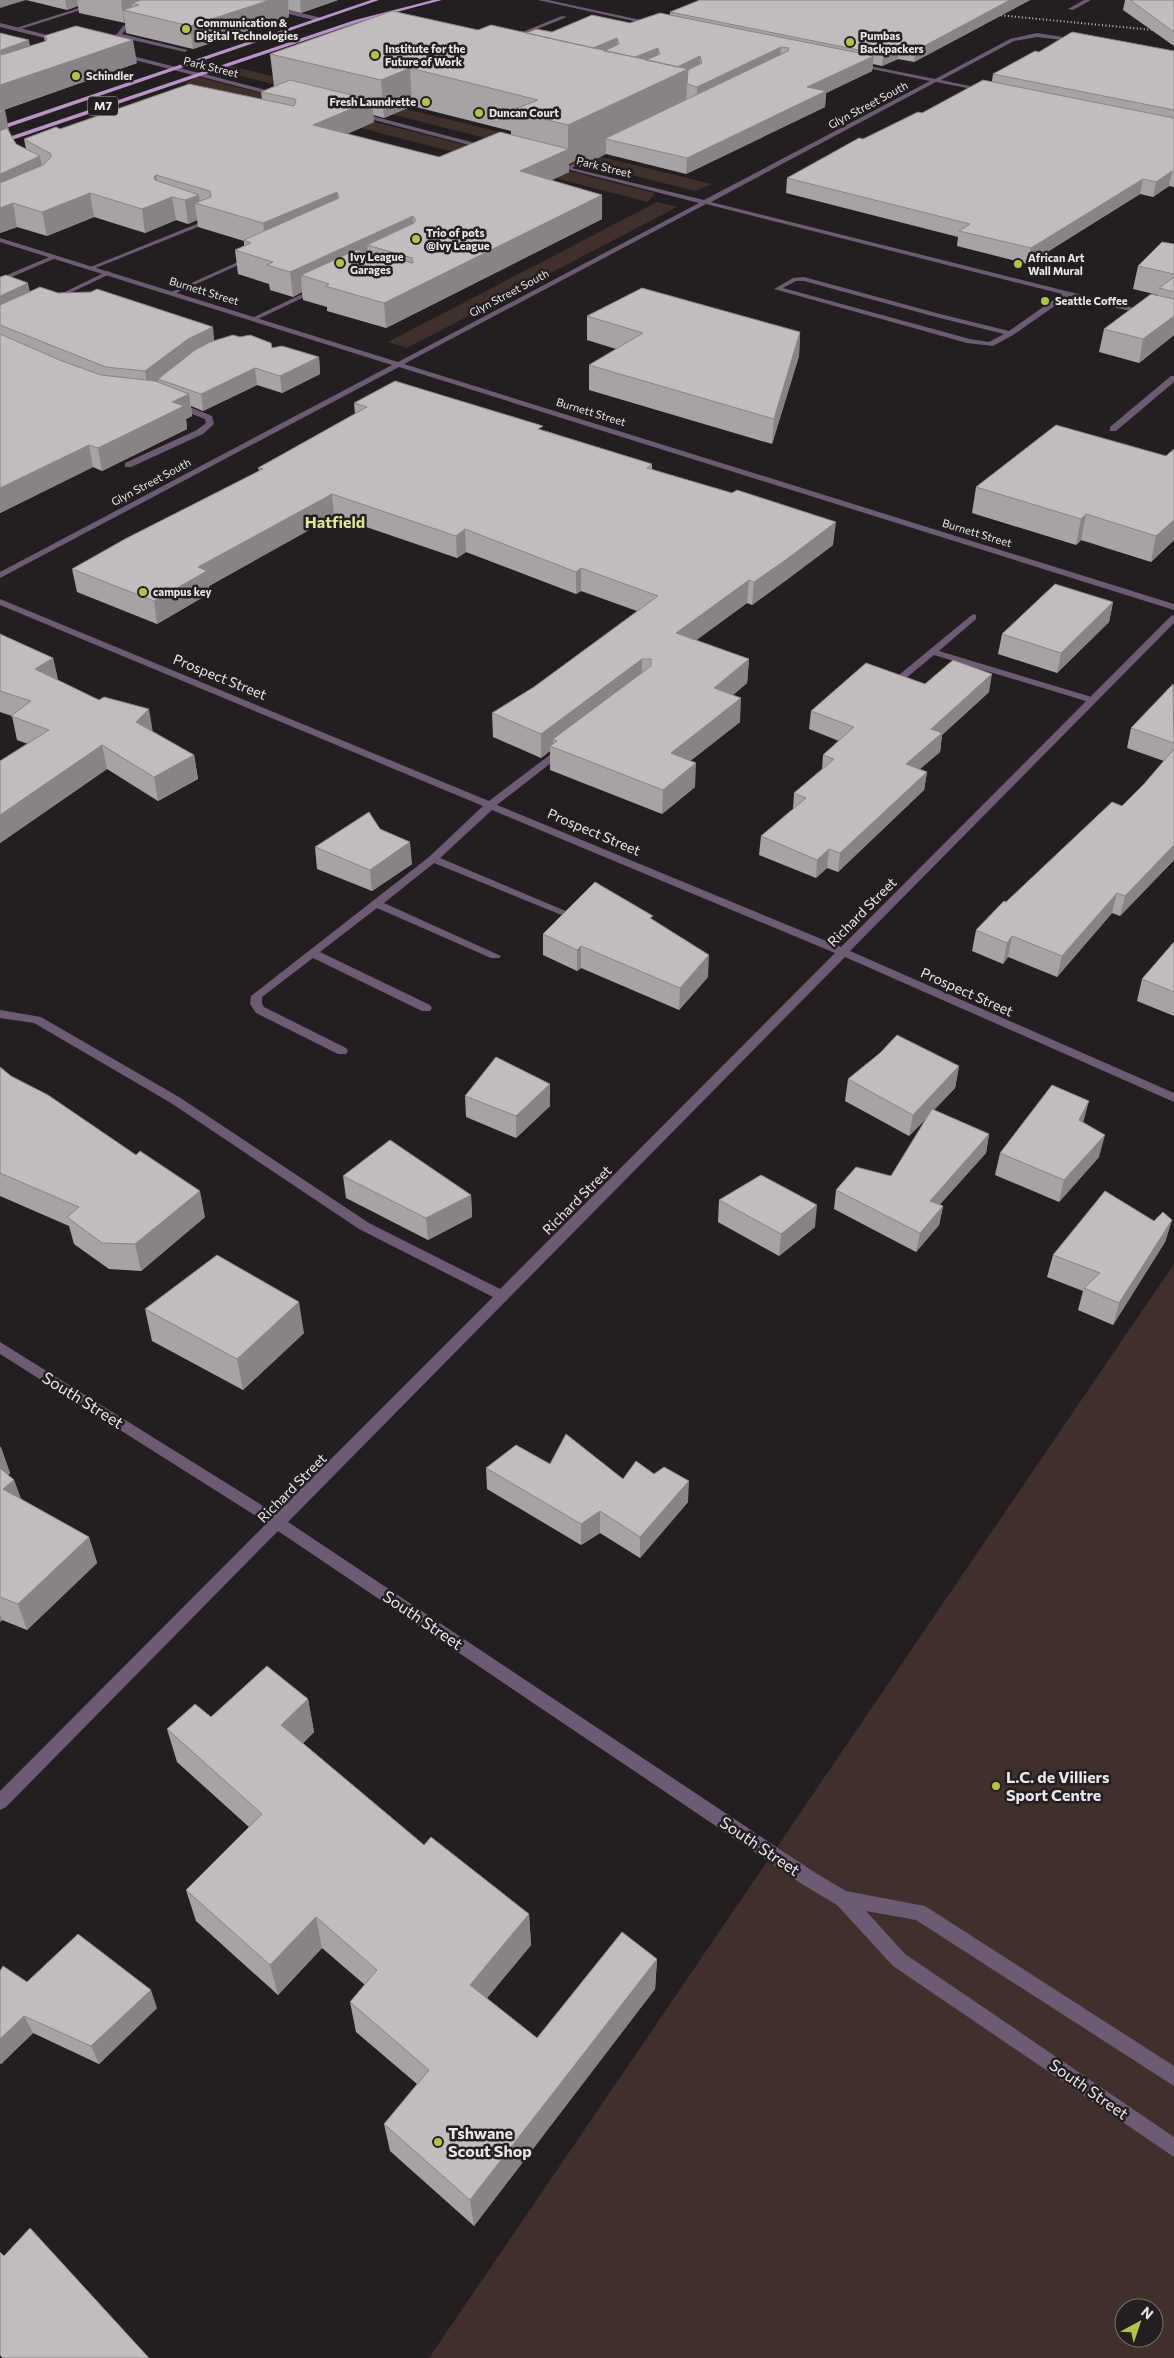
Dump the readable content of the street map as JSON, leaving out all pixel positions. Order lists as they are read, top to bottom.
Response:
{
  "streets": {
    "main road": ["M7"],
    "street": [
      "Park Street",
      "Glyn Street South",
      "Burnett Street",
      "Prospect Street",
      "Richard Street",
      "South Street"
    ]
  },
  "crossings": [
    ["Park Street", "Glyn Street South"],
    ["Park Street", "M7"],
    ["Glyn Street South", "Burnett Street"],
    ["Prospect Street", "Richard Street"],
    ["Richard Street", "South Street"]
  ],
  "districts": ["Hatfield"],
  "places": [
    "Communication & Digital Technologies",
    "Pumbas Backpackers",
    "Institute for the Future of Work",
    "Schindler",
    "Fresh Laundrette",
    "Duncan Court",
    "Trio of pots @Ivy League",
    "Ivy League Garages",
    "African Art Wall Mural",
    "Seattle Coffee",
    "campus key",
    "L.C. de Villiers Sport Centre",
    "Tshwane Scout Shop"
  ],
  "north": "top right"
}
